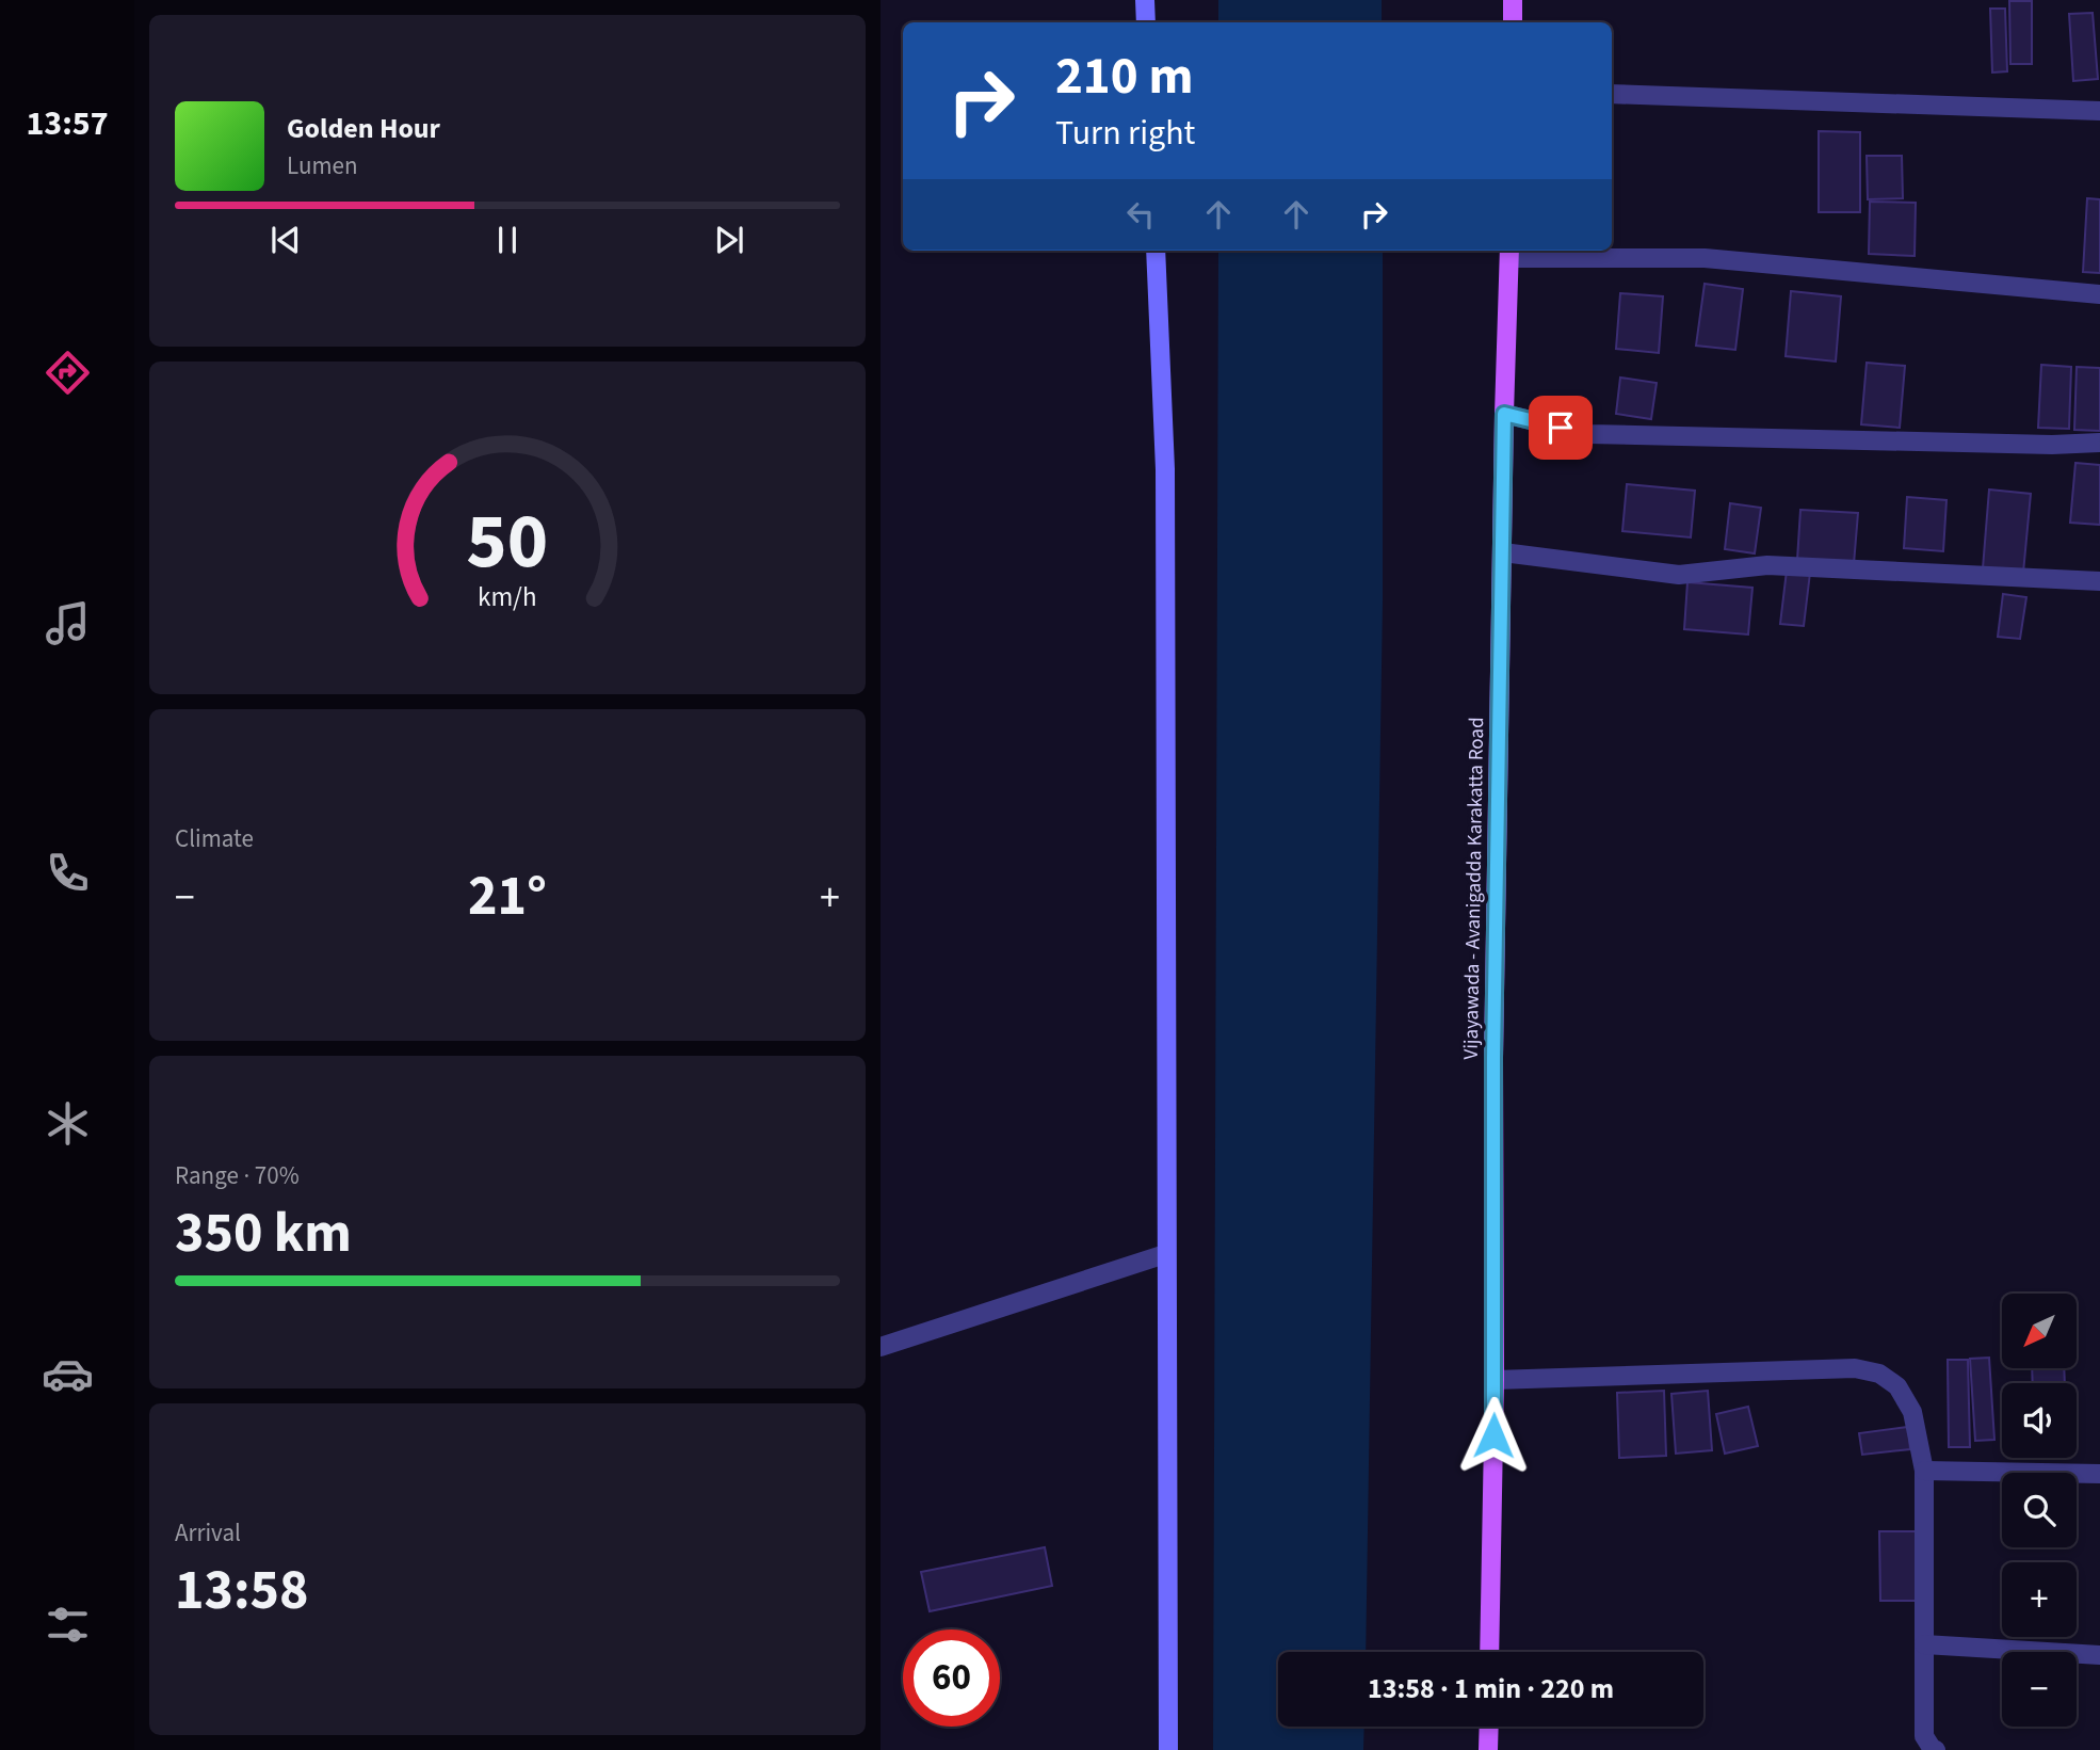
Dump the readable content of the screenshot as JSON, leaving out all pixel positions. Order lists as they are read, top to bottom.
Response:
{
  "streets": {
    "main road": ["Vijayawada - Avanigadda Karakatta Road"]
  },
  "north": "bottom left",
  "page": {
    "tabs": "13:57",
    "turn": ["210 m", "Turn right"],
    "song": ["Golden Hour", "Lumen"],
    "tile": [
      "Climate",
      ["Range · 70%", "350 km"],
      ["Arrival", "13:58"]
    ],
    "heat": ["−", "21°", "+"],
    "map_buttons": ["+", "−"],
    "limit": "60",
    "trip": "13:58 · 1 min · 220 m",
    "gauge": ["50", "km/h"]
  }
}
